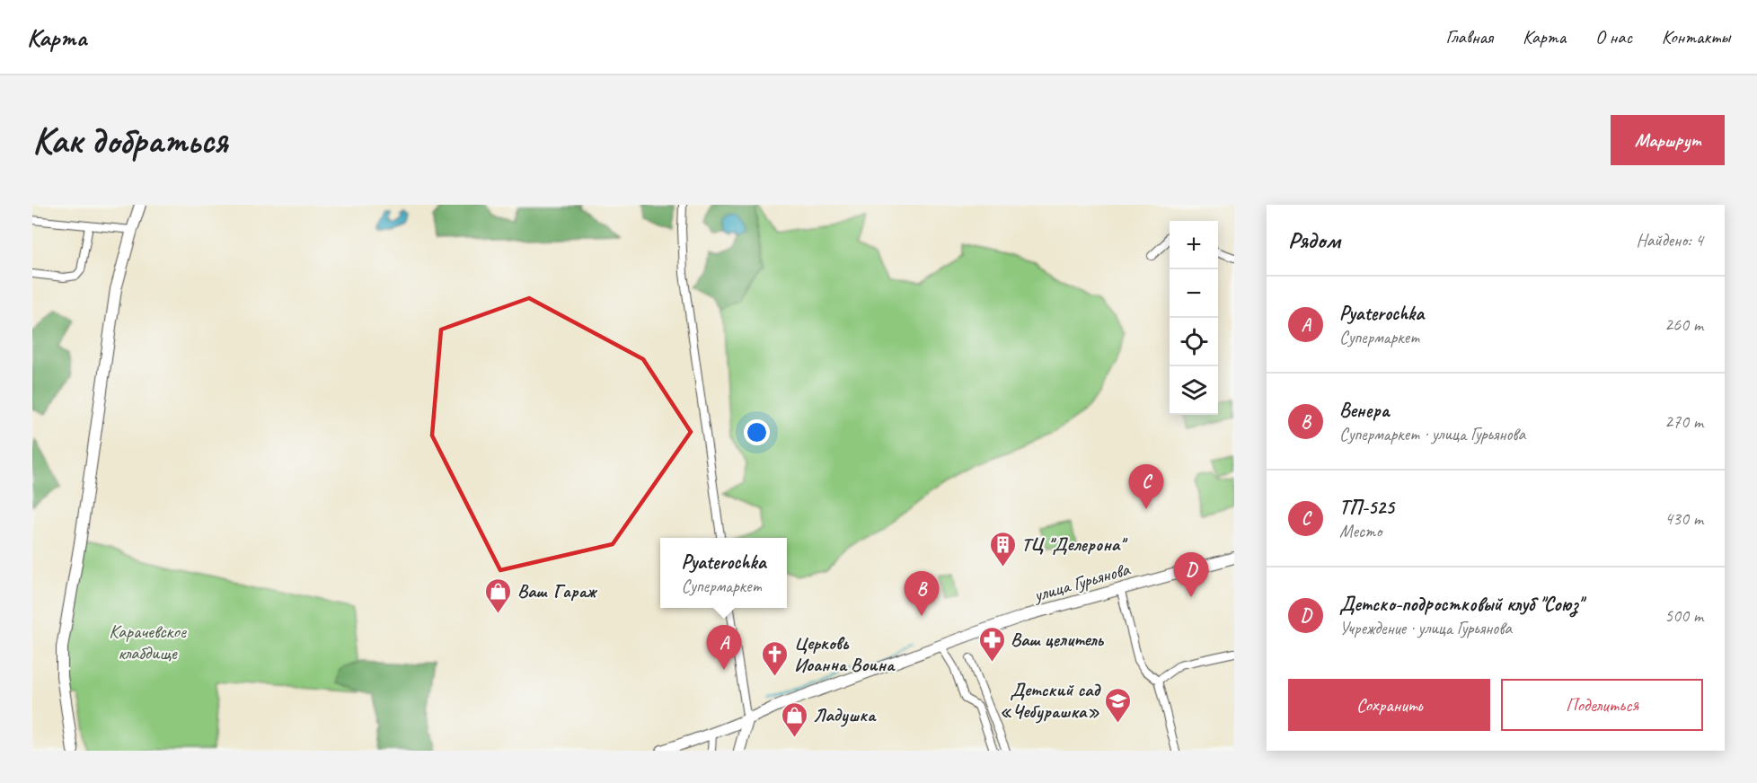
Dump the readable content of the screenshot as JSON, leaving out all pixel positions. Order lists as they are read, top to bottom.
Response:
{
  "streets": {
    "street": ["улица Гурьянова"]
  },
  "parks": ["Карачевское клабдище"],
  "places": {
    "building": ["ТЦ \"Делерона\""],
    "shop": ["Ваш Гараж", "Ладушка"],
    "pharmacy": ["Ваш целитель"],
    "church": ["Церковь Иоанна Воина"],
    "school or university": ["Детский сад «Чебурашка»"]
  },
  "page": {
    "header": "Карта",
    "nav": [
      "Главная",
      "Карта",
      "О нас",
      "Контакты"
    ],
    "buttons": [
      "Маршрут",
      ["Сохранить", "Поделиться"]
    ],
    "title": "Как добраться",
    "heading": ["Рядом", "Найдено: 4"],
    "map_buttons": ["+", "−"],
    "list": [
      {
        "mark": "A",
        "name": "Pyaterochka",
        "note": "Супермаркет",
        "value": "260 m"
      },
      {
        "mark": "B",
        "name": "Венера",
        "note": "Супермаркет · улица Гурьянова",
        "value": "270 m"
      },
      {
        "mark": "C",
        "name": "ТП-525",
        "note": "Место",
        "value": "430 m"
      },
      {
        "mark": "D",
        "name": "Детско-подростковый клуб \"Союз\"",
        "note": "Учреждение · улица Гурьянова",
        "value": "500 m"
      }
    ],
    "pins": [
      "C",
      "D",
      "B",
      "A"
    ],
    "popup": ["Pyaterochka", "Супермаркет"]
  }
}
